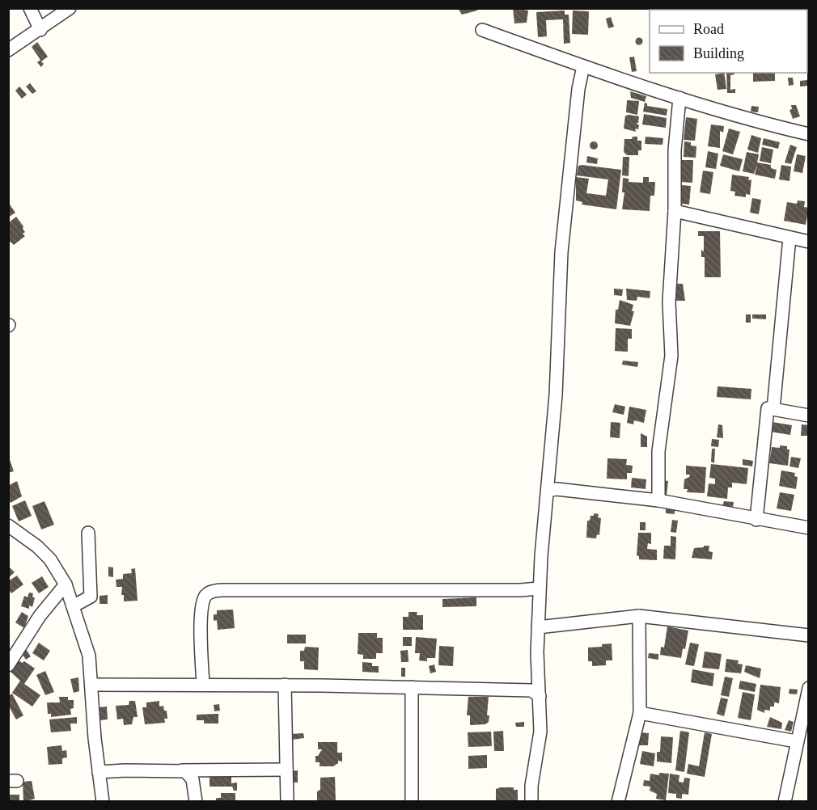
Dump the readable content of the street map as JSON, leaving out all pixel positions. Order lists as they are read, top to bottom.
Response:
{
  "legend": ["Road", "Building"]
}
